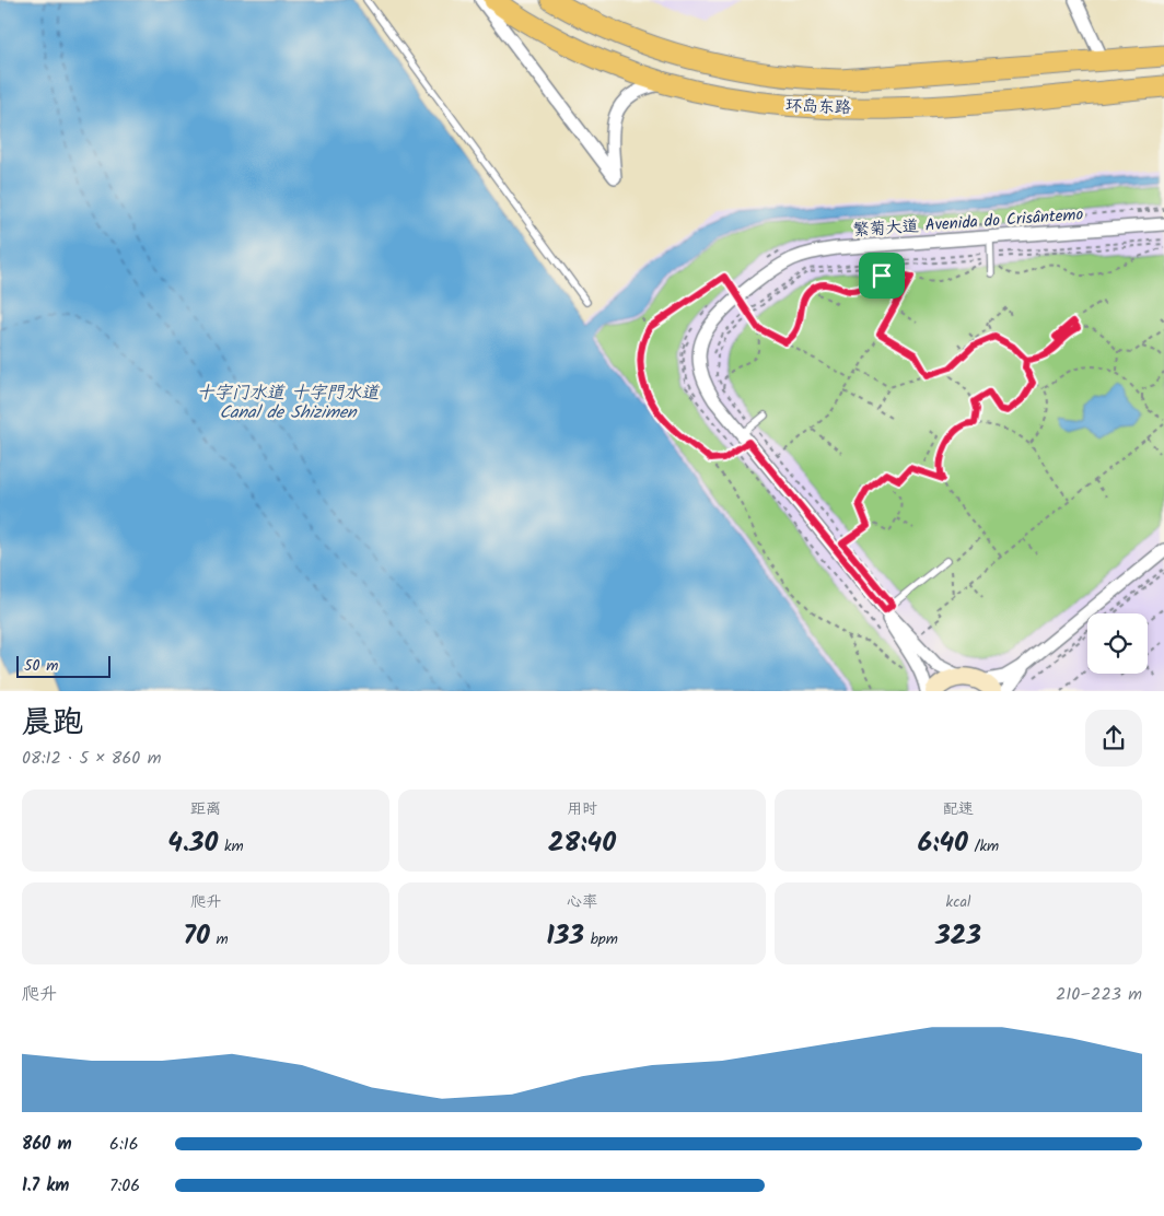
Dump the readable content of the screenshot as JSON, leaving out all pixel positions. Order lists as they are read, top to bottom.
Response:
{
  "streets": {
    "main road": ["环岛东路"],
    "street": ["繁菊大道 Avenida do Crisântemo"]
  },
  "water": ["十字门水道 十字門水道 Canal de Shizimen"],
  "scale_bar": "50 m",
  "page": {
    "scale": "50 m",
    "heading": ["晨跑", "08:12 · 5 × 860 m"],
    "stats": [
      ["距离", "4.30 km"],
      ["用时", "28:40"],
      ["配速", "6:40 /km"],
      ["爬升", "70 m"],
      ["心率", "133 bpm"],
      ["kcal", "323"]
    ],
    "chart": ["爬升", "210–223 m"],
    "list": [
      {
        "name": "860 m",
        "note": "6:16"
      },
      {
        "name": "1.7 km",
        "note": "7:06"
      }
    ]
  }
}
